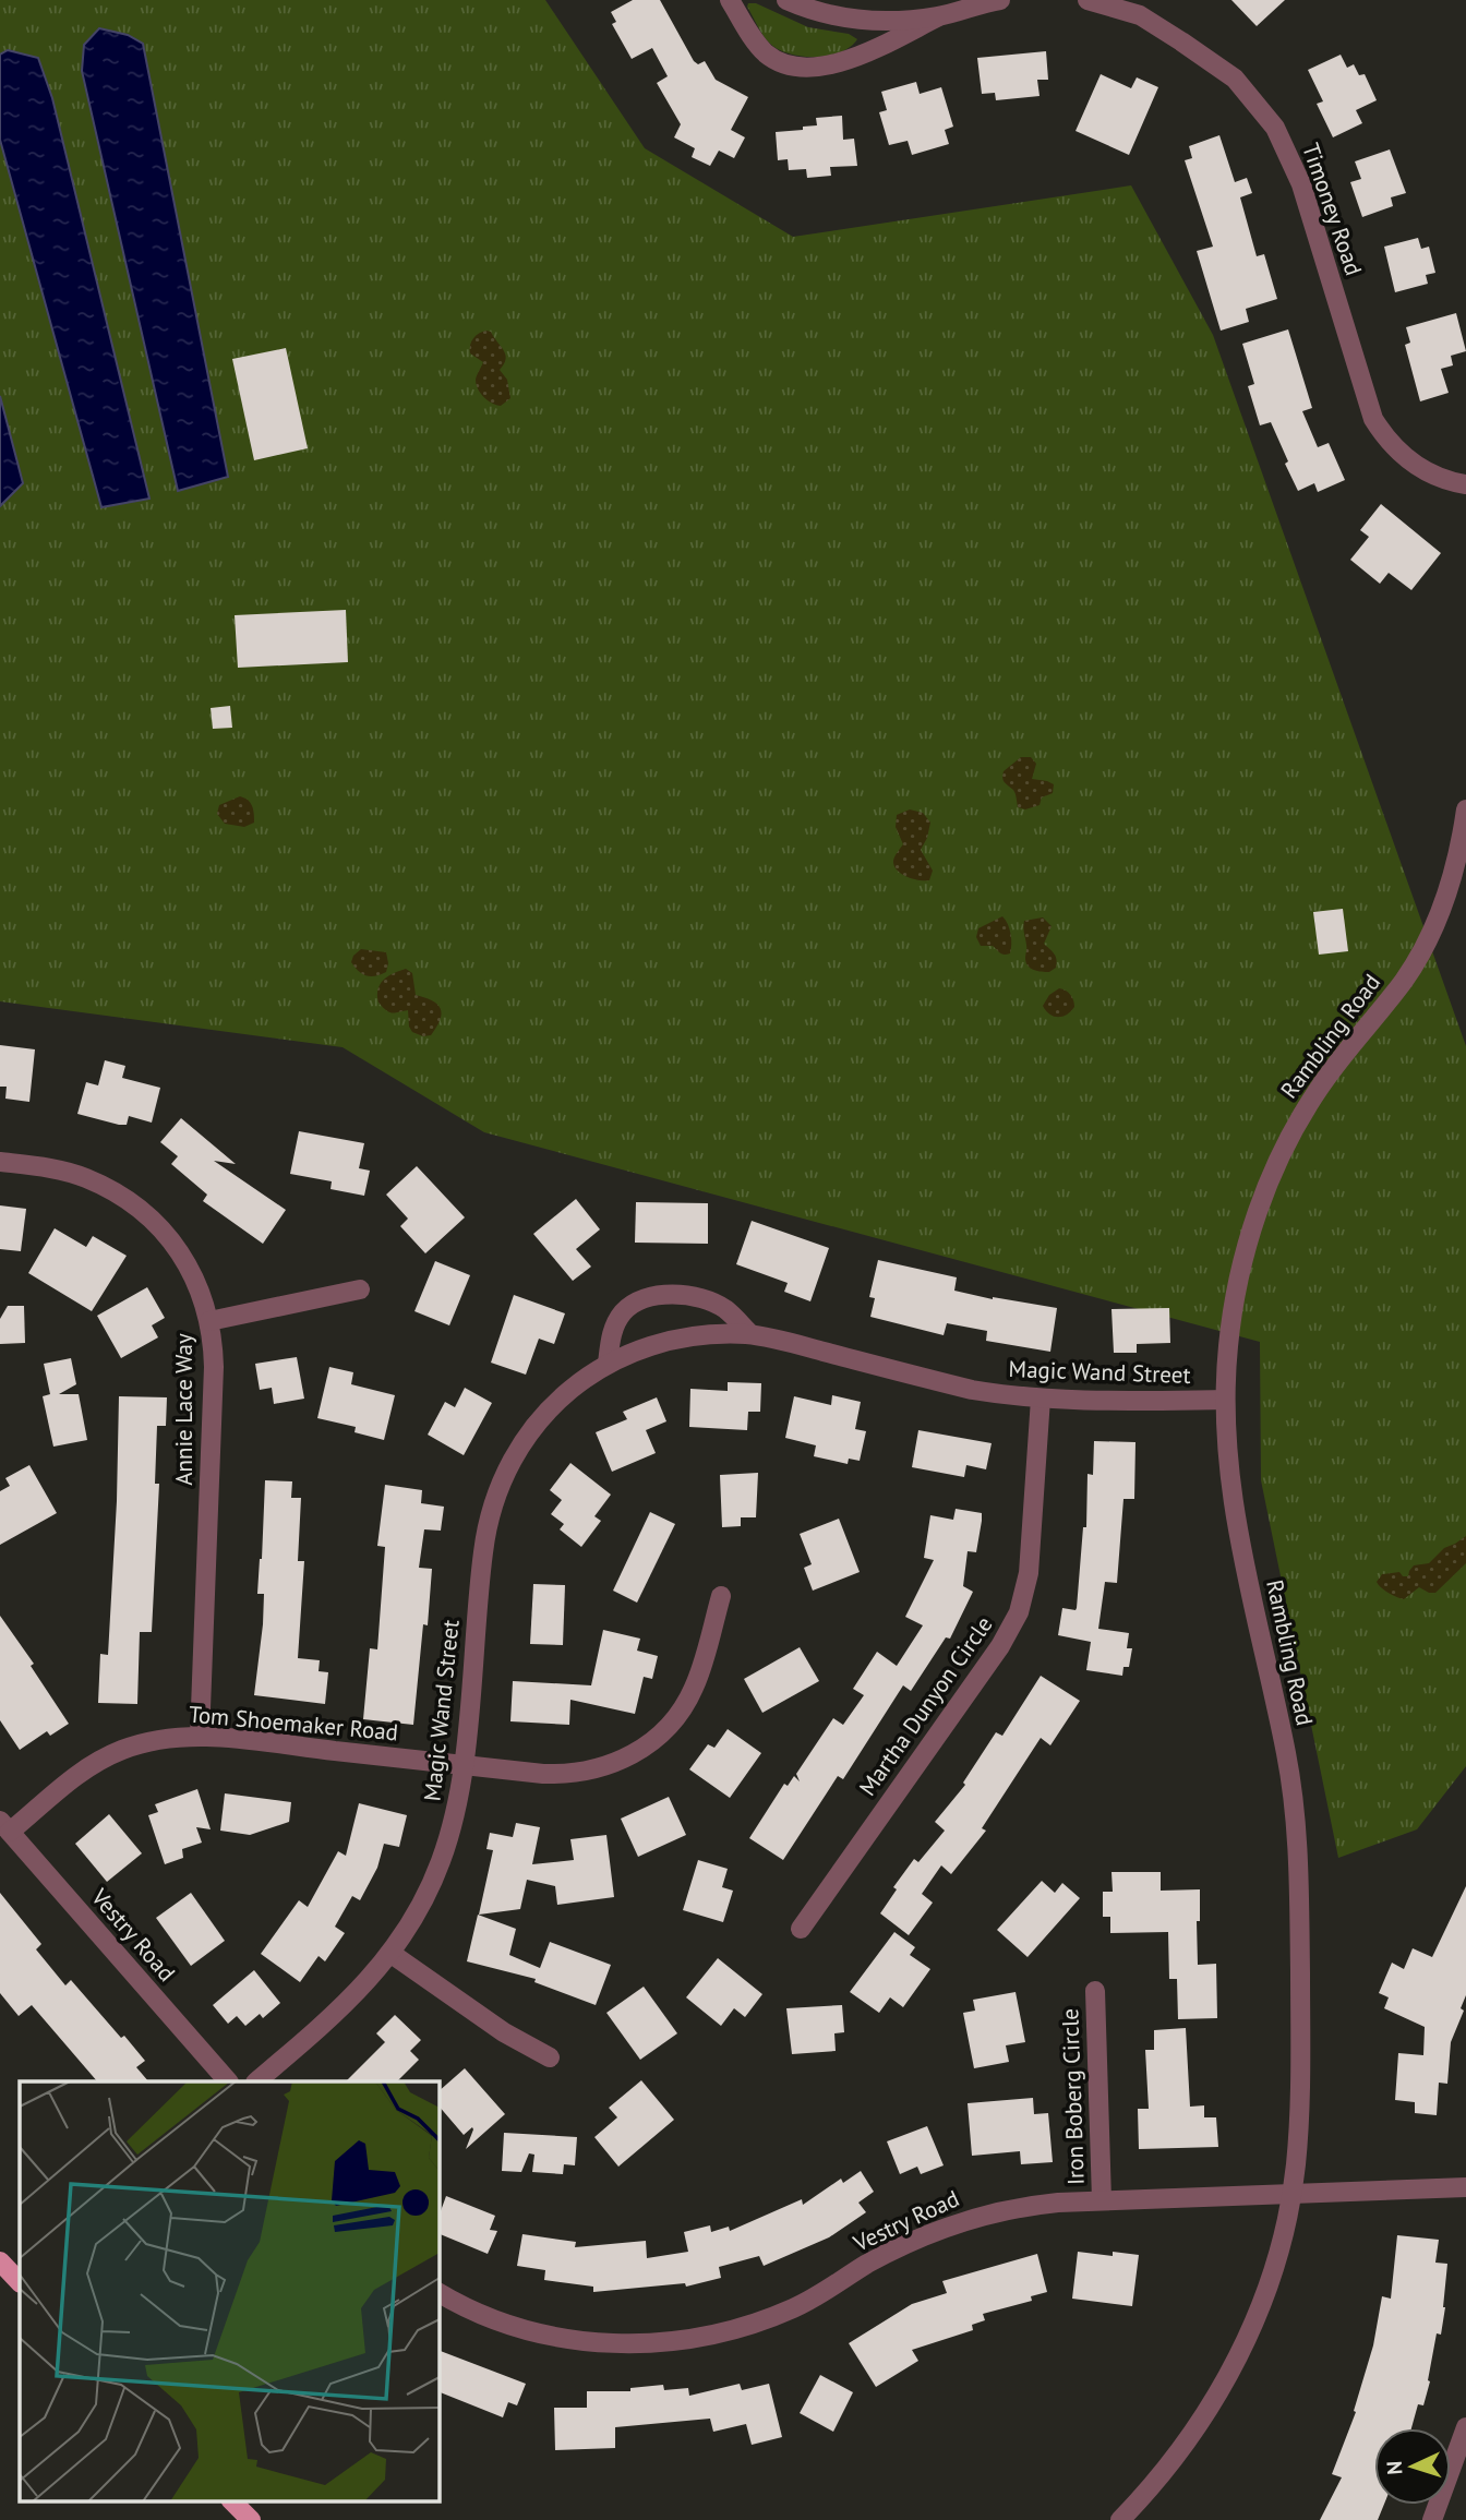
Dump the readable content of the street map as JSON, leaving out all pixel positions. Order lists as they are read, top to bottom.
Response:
{
  "streets": {
    "street": [
      "Timoney Road",
      "Rambling Road",
      "Magic Wand Street",
      "Annie Lace Way",
      "Martha Dunyon Circle",
      "Tom Shoemaker Road",
      "Vestry Road",
      "Iron Boberg Circle"
    ]
  },
  "crossings": [
    ["Rambling Road", "Magic Wand Street"],
    ["Rambling Road", "Vestry Road"],
    ["Magic Wand Street", "Martha Dunyon Circle"],
    ["Magic Wand Street", "Tom Shoemaker Road"],
    ["Annie Lace Way", "Tom Shoemaker Road"],
    ["Tom Shoemaker Road", "Vestry Road"],
    ["Vestry Road", "Iron Boberg Circle"]
  ],
  "north": "left"
}
